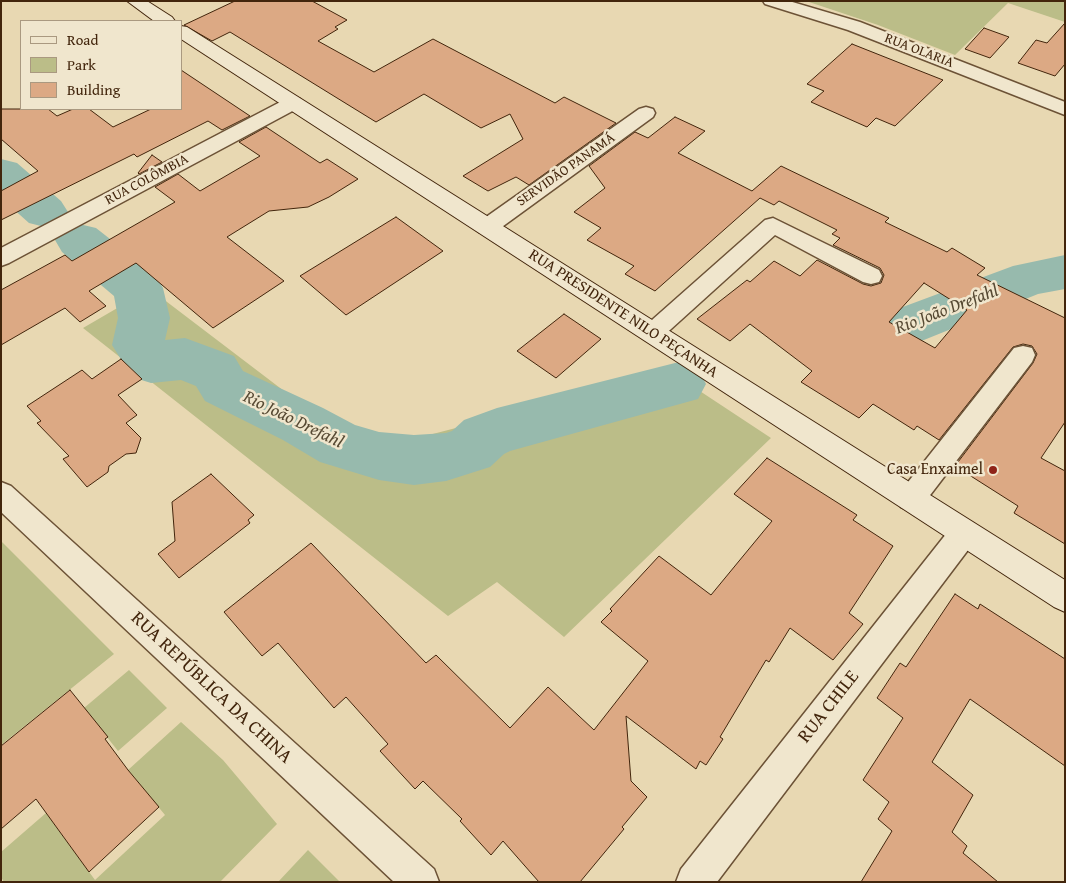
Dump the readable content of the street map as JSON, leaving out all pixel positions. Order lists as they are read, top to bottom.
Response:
{
  "streets": {
    "street": [
      "RUA OLARIA",
      "SERVIDÃO PANAMÁ",
      "RUA COLÔMBIA",
      "RUA PRESIDENTE NILO PEÇANHA",
      "RUA REPÚBLICA DA CHINA",
      "RUA CHILE"
    ]
  },
  "crossings": [
    ["SERVIDÃO PANAMÁ", "RUA PRESIDENTE NILO PEÇANHA"],
    ["RUA COLÔMBIA", "RUA PRESIDENTE NILO PEÇANHA"],
    ["RUA PRESIDENTE NILO PEÇANHA", "RUA CHILE"]
  ],
  "water": ["Rio João Drefahl"],
  "places": ["Casa Enxaimel"],
  "legend": ["Road", "Park", "Building"]
}
